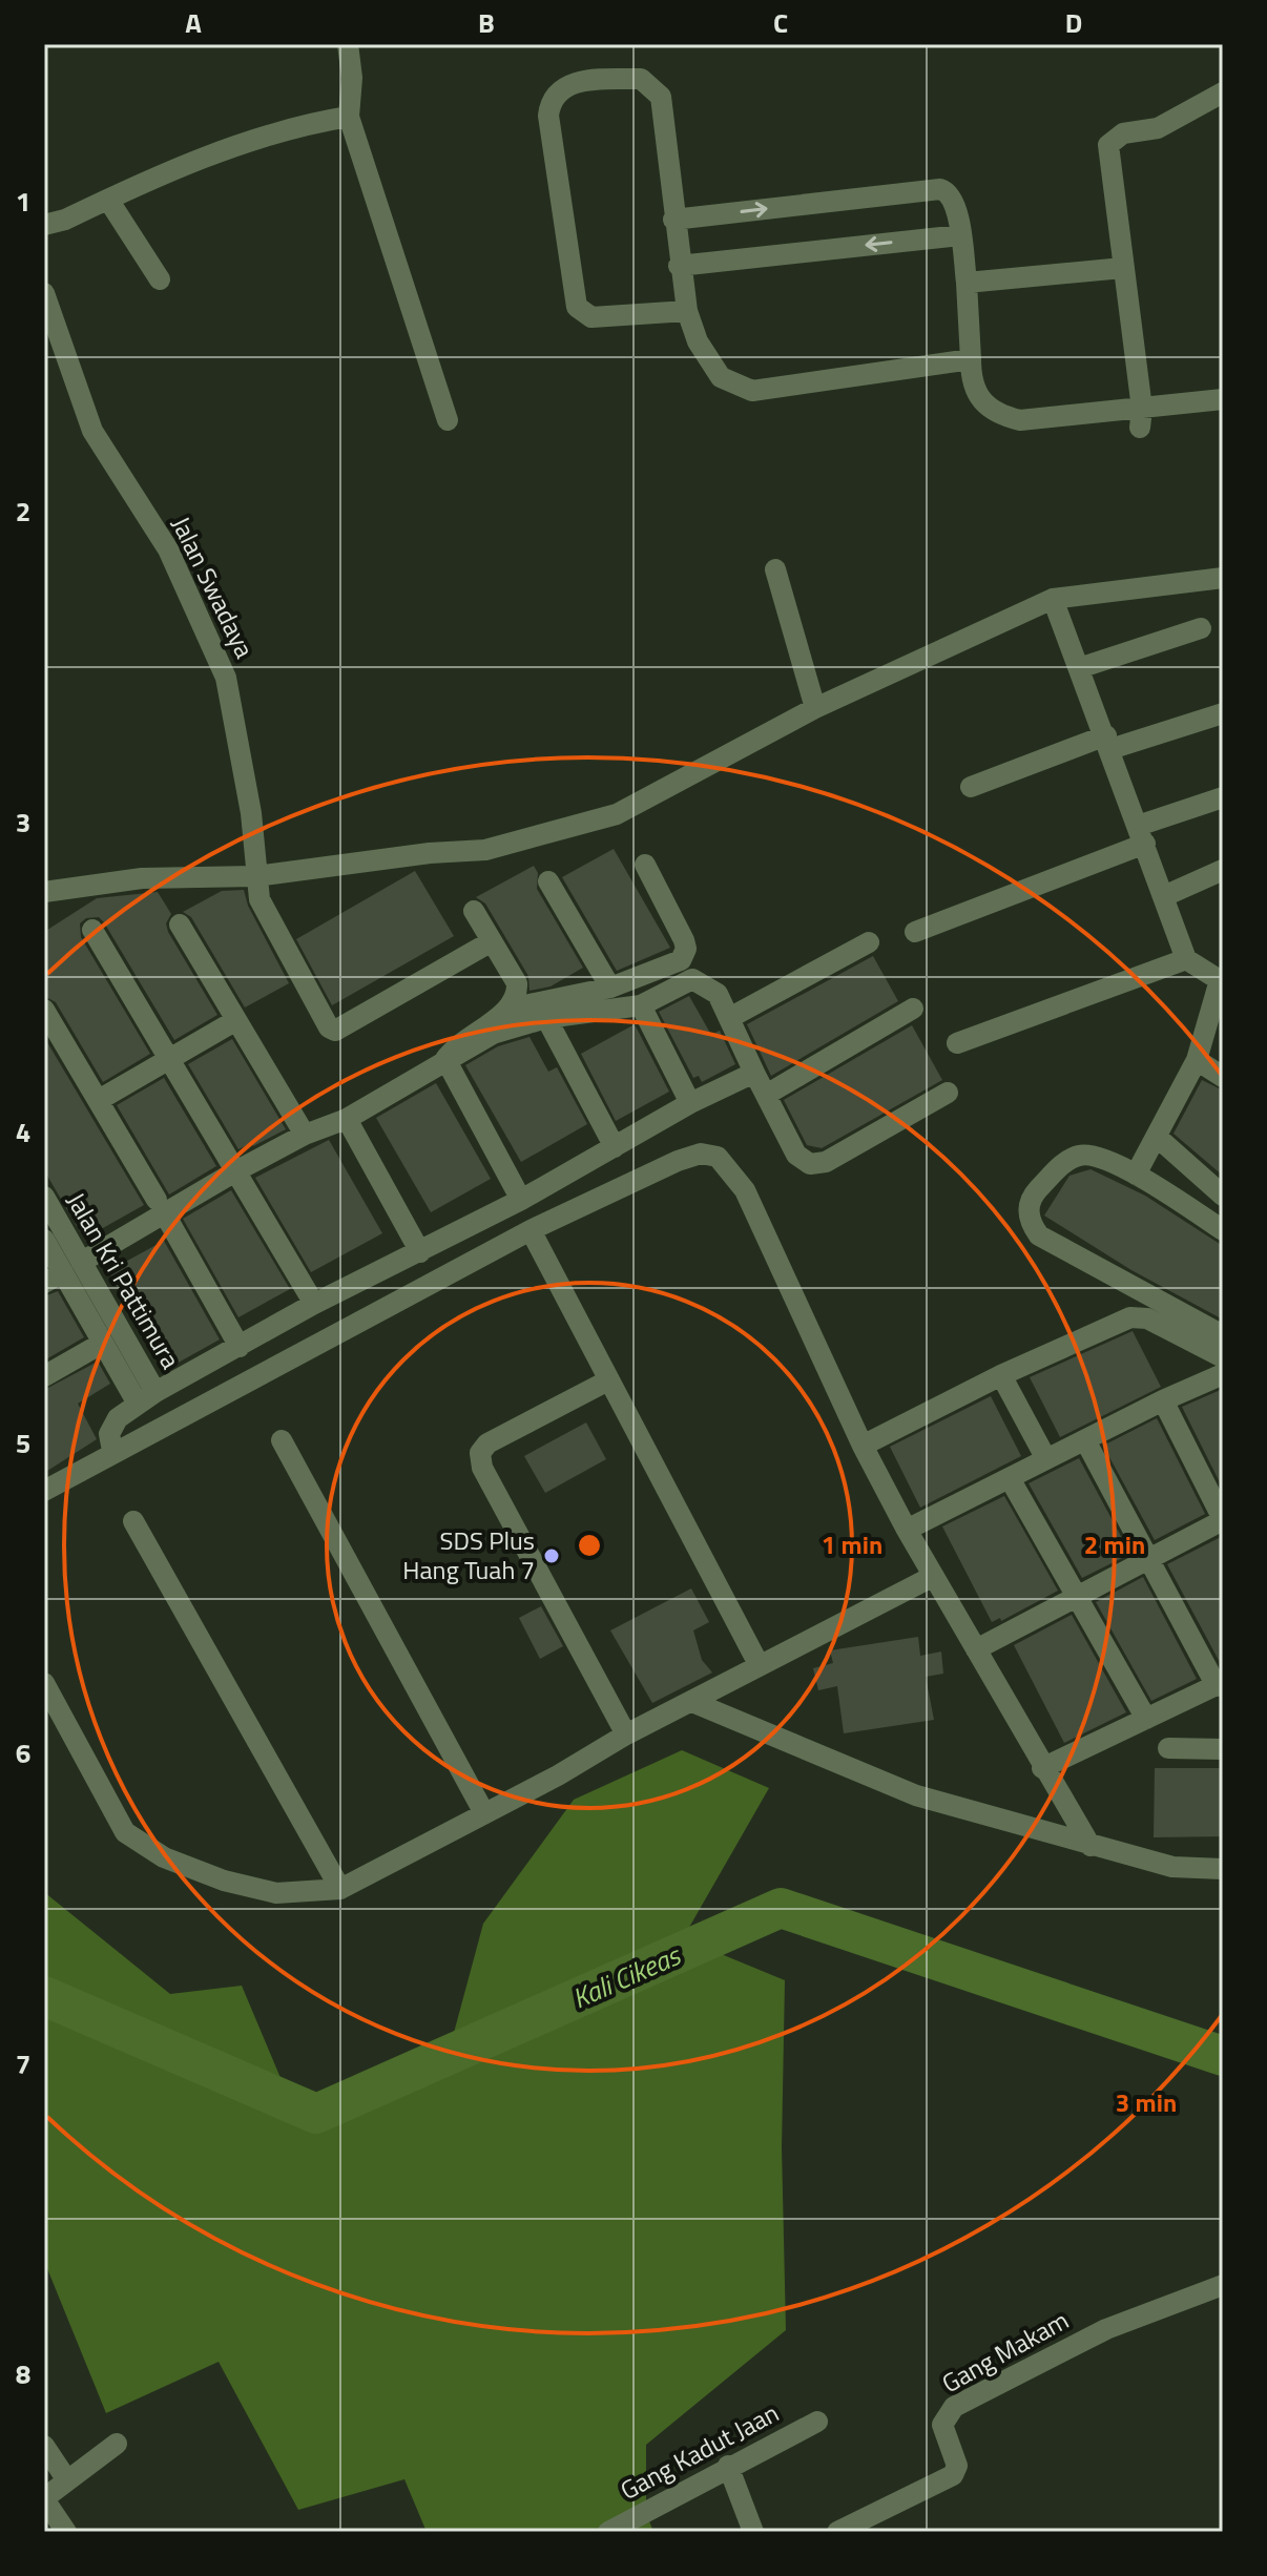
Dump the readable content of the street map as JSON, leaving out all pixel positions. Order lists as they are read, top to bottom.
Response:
{
  "streets": {
    "street": [
      "Jalan Swadaya",
      "Jalan Kri Pattimura",
      "Gang Makam",
      "Gang Kadut Jaan"
    ]
  },
  "water": ["Kali Cikeas"],
  "places": ["SDS Plus Hang Tuah 7"],
  "grid": {
    "columns": [
      "A",
      "B",
      "C",
      "D"
    ],
    "rows": [
      "1",
      "2",
      "3",
      "4",
      "5",
      "6",
      "7",
      "8"
    ]
  },
  "rings": ["1 min", "2 min", "3 min"]
}
